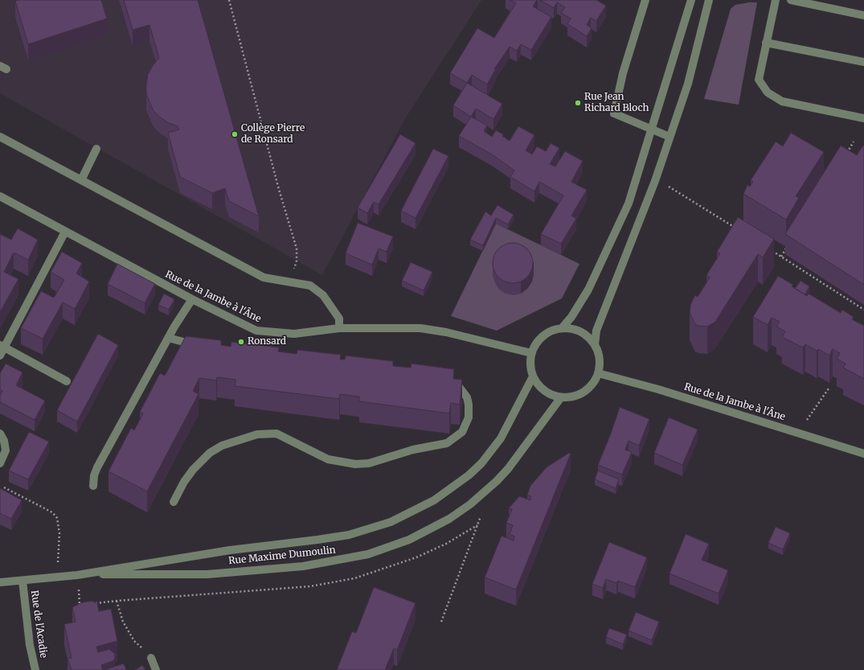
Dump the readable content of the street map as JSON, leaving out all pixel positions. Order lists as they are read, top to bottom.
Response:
{
  "streets": {
    "street": ["Rue de la Jambe à l'Âne", "Rue Maxime Dumoulin", "Rue de l'Acadie"]
  },
  "crossings": [
    ["Rue de la Jambe à l'Âne", "Rue Maxime Dumoulin"],
    ["Rue Maxime Dumoulin", "Rue de l'Acadie"]
  ],
  "places": ["Rue Jean Richard Bloch", "Collège Pierre de Ronsard", "Ronsard"]
}
